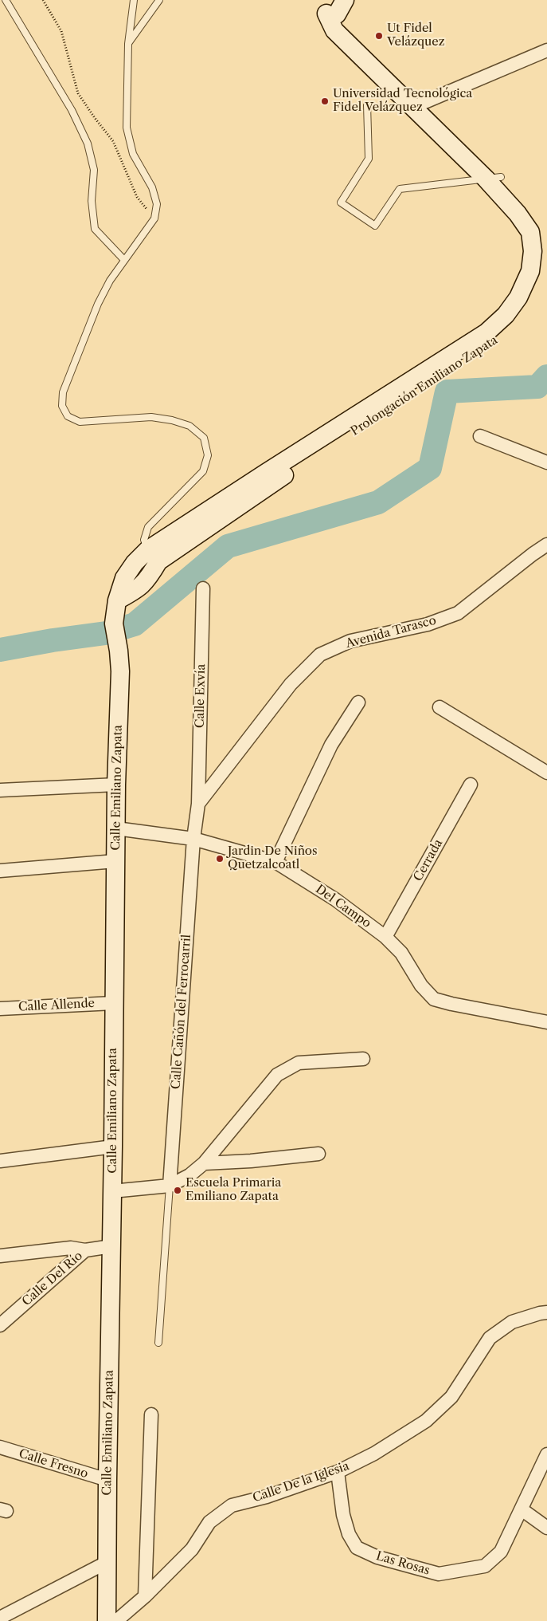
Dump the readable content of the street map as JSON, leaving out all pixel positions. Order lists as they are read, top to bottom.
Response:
{
  "streets": {
    "main road": ["Prolongación Emiliano Zapata", "Calle Emiliano Zapata"],
    "street": [
      "Avenida Tarasco",
      "Calle Exvía",
      "Cerrada",
      "Del Campo",
      "Calle Allende",
      "Calle Cañón del Ferrocarril",
      "Calle Del Río",
      "Calle Fresno",
      "Calle De la Iglesia",
      "Las Rosas"
    ]
  },
  "crossings": [
    ["Prolongación Emiliano Zapata", "Calle Emiliano Zapata"],
    ["Avenida Tarasco", "Calle Exvía"],
    ["Avenida Tarasco", "Del Campo"],
    ["Avenida Tarasco", "Calle Cañón del Ferrocarril"],
    ["Calle Emiliano Zapata", "Del Campo"],
    ["Calle Emiliano Zapata", "Calle Allende"],
    ["Calle Emiliano Zapata", "Calle Del Río"],
    ["Calle Emiliano Zapata", "Calle Fresno"],
    ["Cerrada", "Del Campo"],
    ["Del Campo", "Calle Cañón del Ferrocarril"],
    ["Calle De la Iglesia", "Las Rosas"]
  ],
  "places": [
    "Ut Fidel Velázquez",
    "Universidad Tecnológica Fidel Velázquez",
    "Jardin De Niños Quetzalcoatl",
    "Escuela Primaria Emiliano Zapata"
  ]
}
